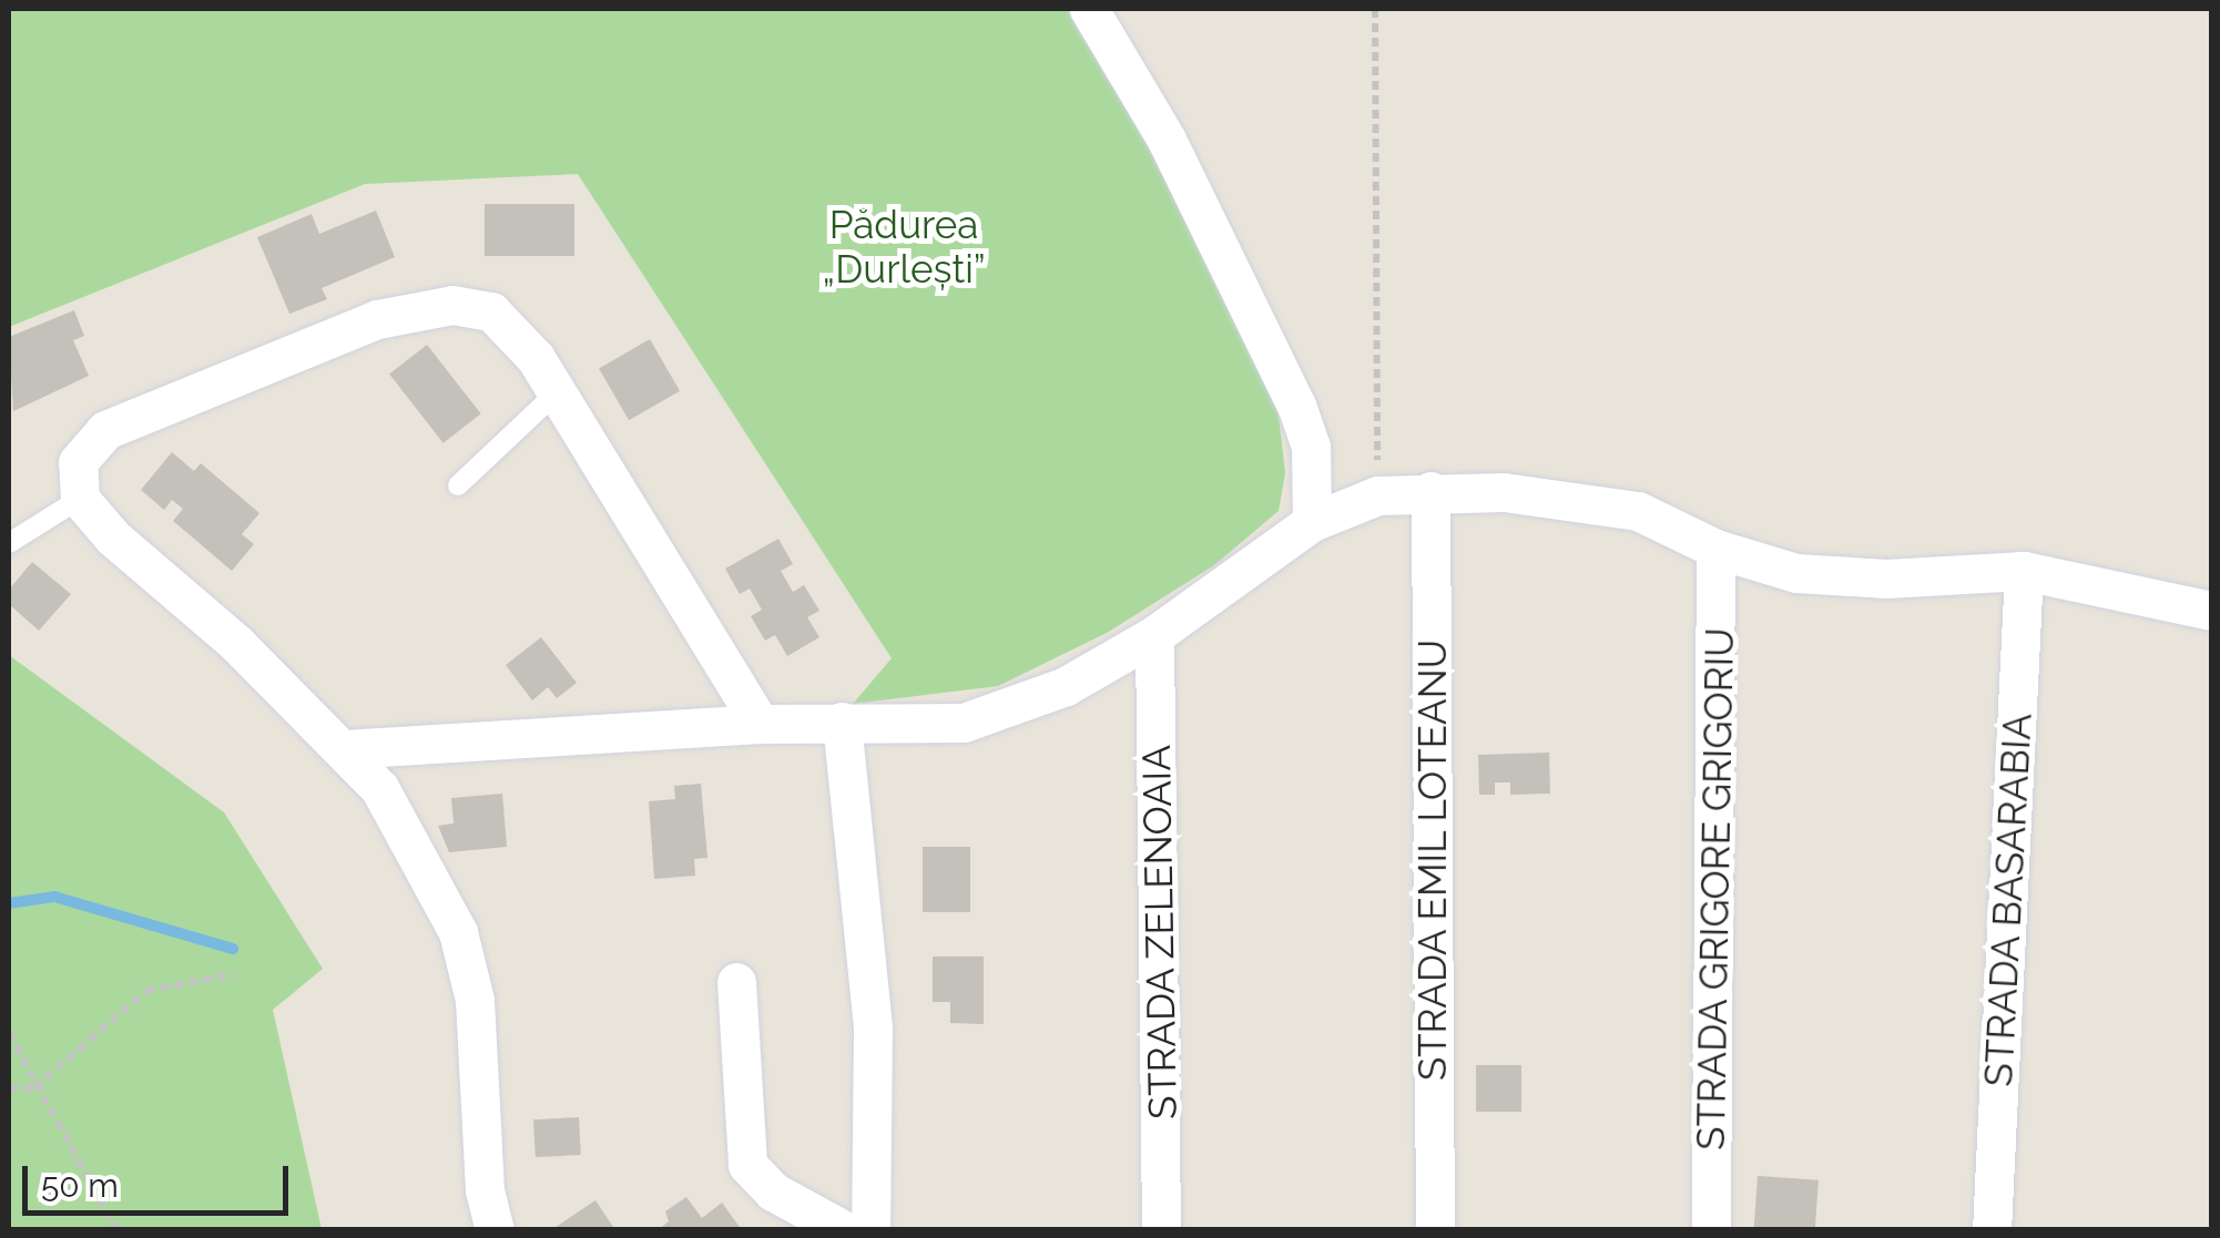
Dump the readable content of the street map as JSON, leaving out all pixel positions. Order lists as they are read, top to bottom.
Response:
{
  "streets": {
    "street": [
      "STRADA EMIL LOTEANU",
      "STRADA GRIGORE GRIGORIU",
      "STRADA BASARABIA",
      "STRADA ZELENOAIA"
    ]
  },
  "parks": ["Pădurea „Durlești”"],
  "scale_bar": "50 m"
}
